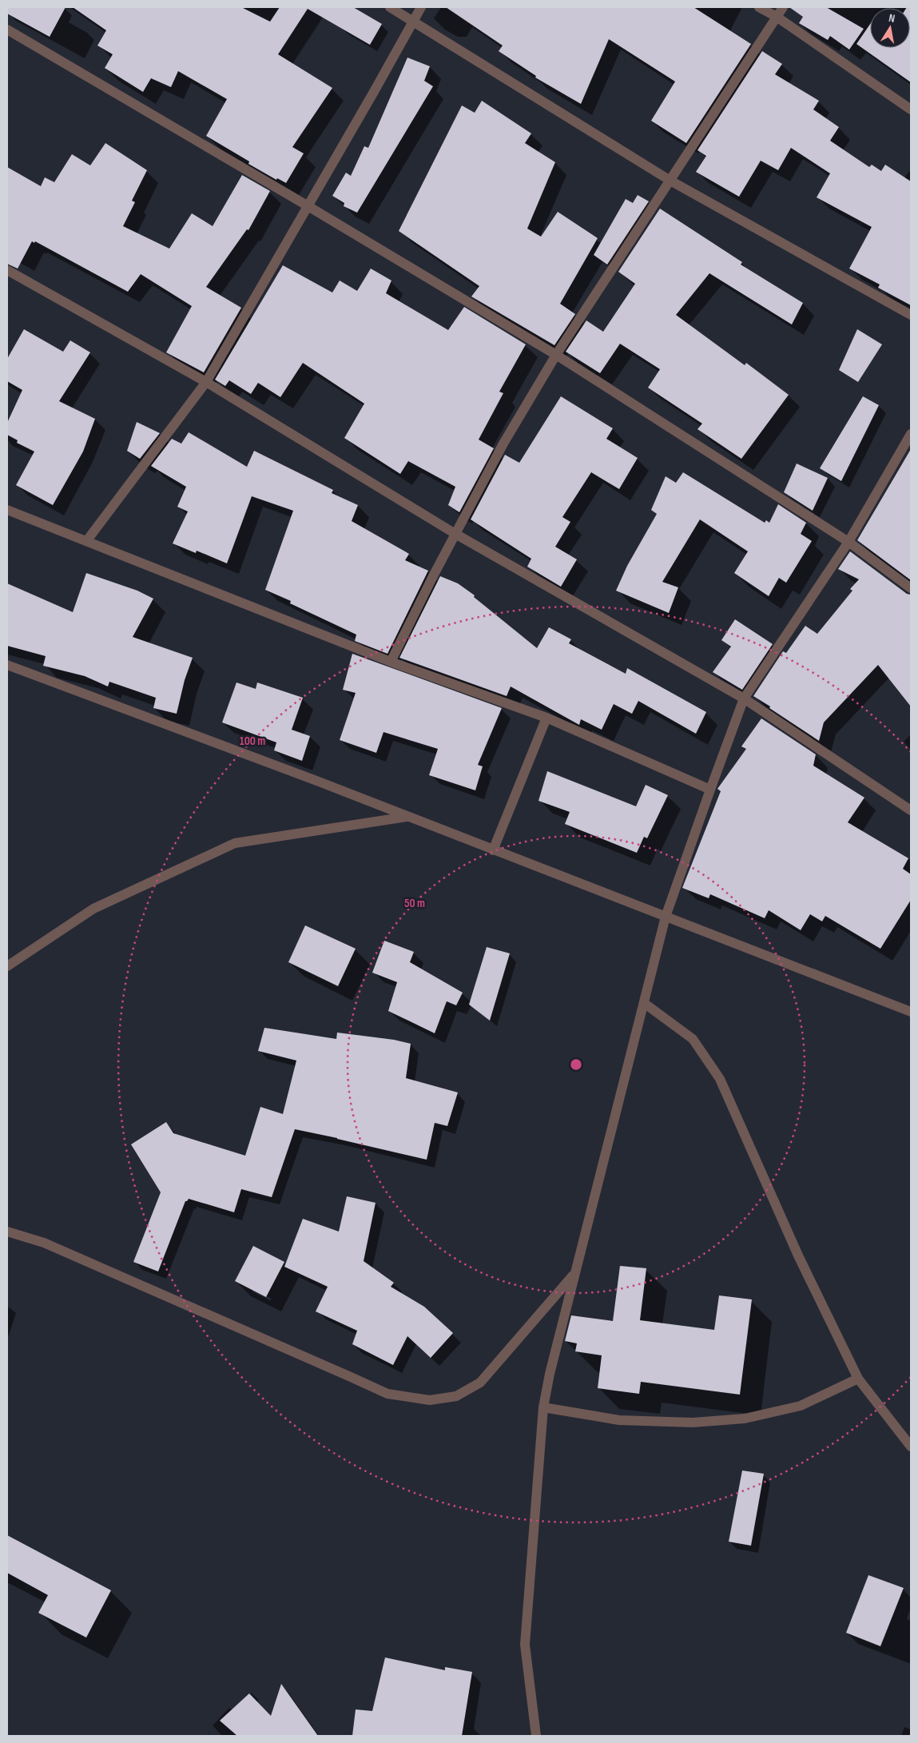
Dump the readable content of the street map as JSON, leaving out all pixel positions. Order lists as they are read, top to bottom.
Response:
{
  "north": "top",
  "rings": ["100 m", "50 m"]
}
